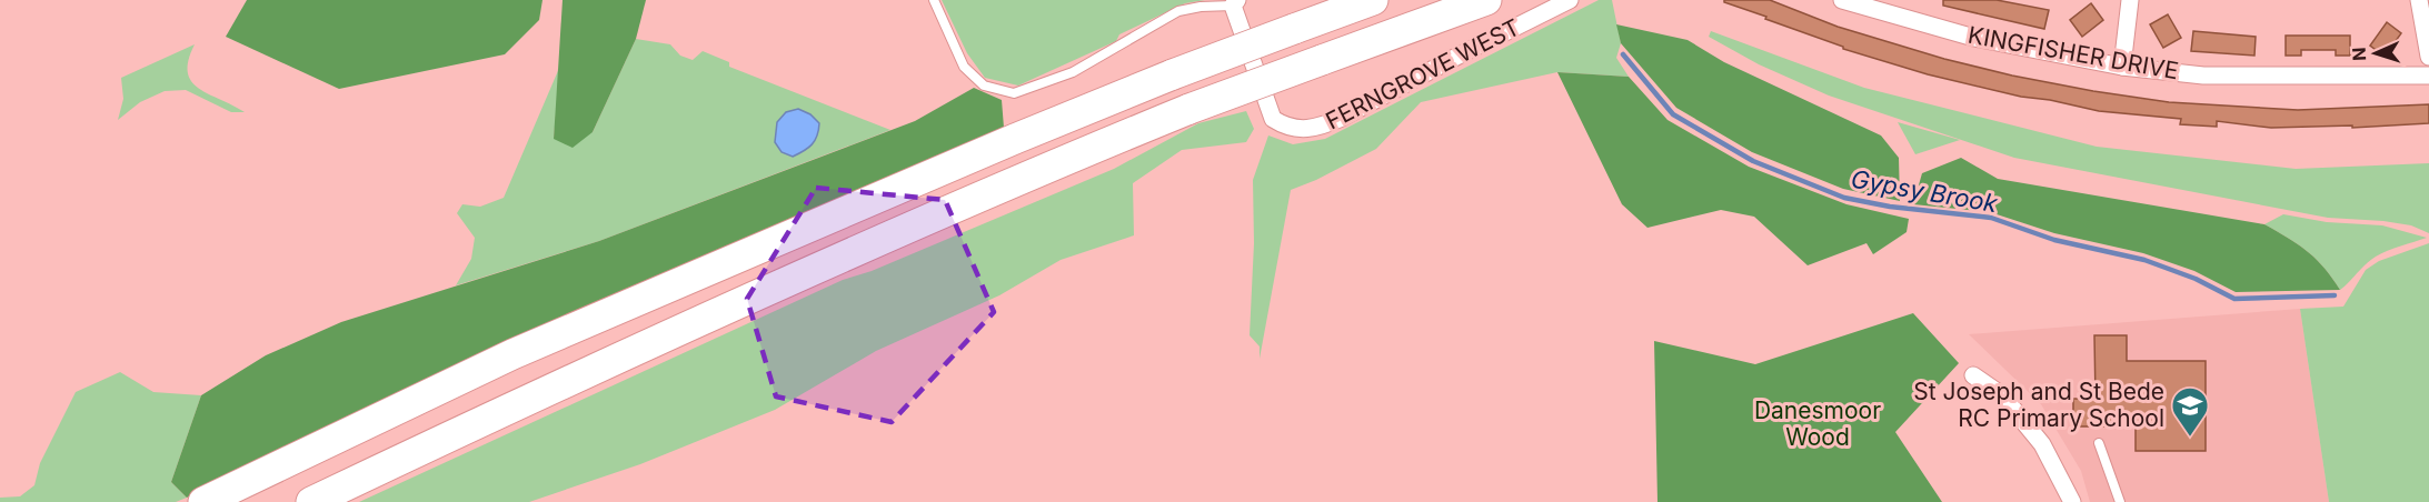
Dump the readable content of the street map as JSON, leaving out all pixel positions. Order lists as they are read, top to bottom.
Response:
{
  "streets": {
    "street": ["KINGFISHER DRIVE", "FERNGROVE WEST"]
  },
  "water": ["Gypsy Brook"],
  "parks": ["Danesmoor Wood"],
  "places": {
    "school or university": ["St Joseph and St Bede RC Primary School"]
  },
  "north": "left"
}
